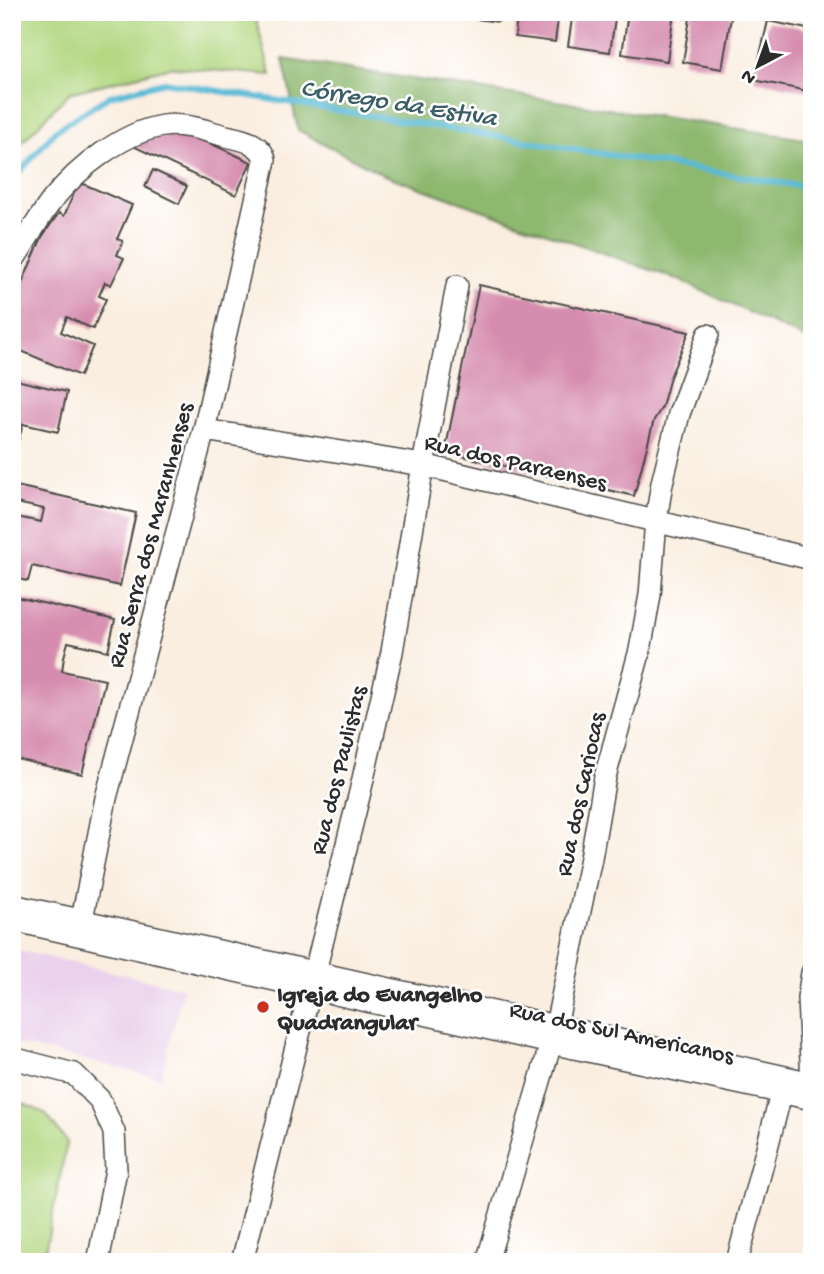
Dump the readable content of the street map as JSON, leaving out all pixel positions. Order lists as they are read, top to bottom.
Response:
{
  "streets": {
    "street": [
      "Rua dos Paraenses",
      "Rua Serra dos Maranhenses",
      "Rua dos Paulistas",
      "Rua dos Cariocas",
      "Rua dos Sul Americanos"
    ]
  },
  "crossings": [
    ["Rua dos Paraenses", "Rua Serra dos Maranhenses"],
    ["Rua dos Paraenses", "Rua dos Paulistas"],
    ["Rua dos Paraenses", "Rua dos Cariocas"],
    ["Rua Serra dos Maranhenses", "Rua dos Sul Americanos"],
    ["Rua dos Paulistas", "Rua dos Sul Americanos"],
    ["Rua dos Cariocas", "Rua dos Sul Americanos"]
  ],
  "water": ["Córrego da Estiva"],
  "places": ["Igreja do Evangelho Quadrangular"],
  "north": "bottom left"
}
